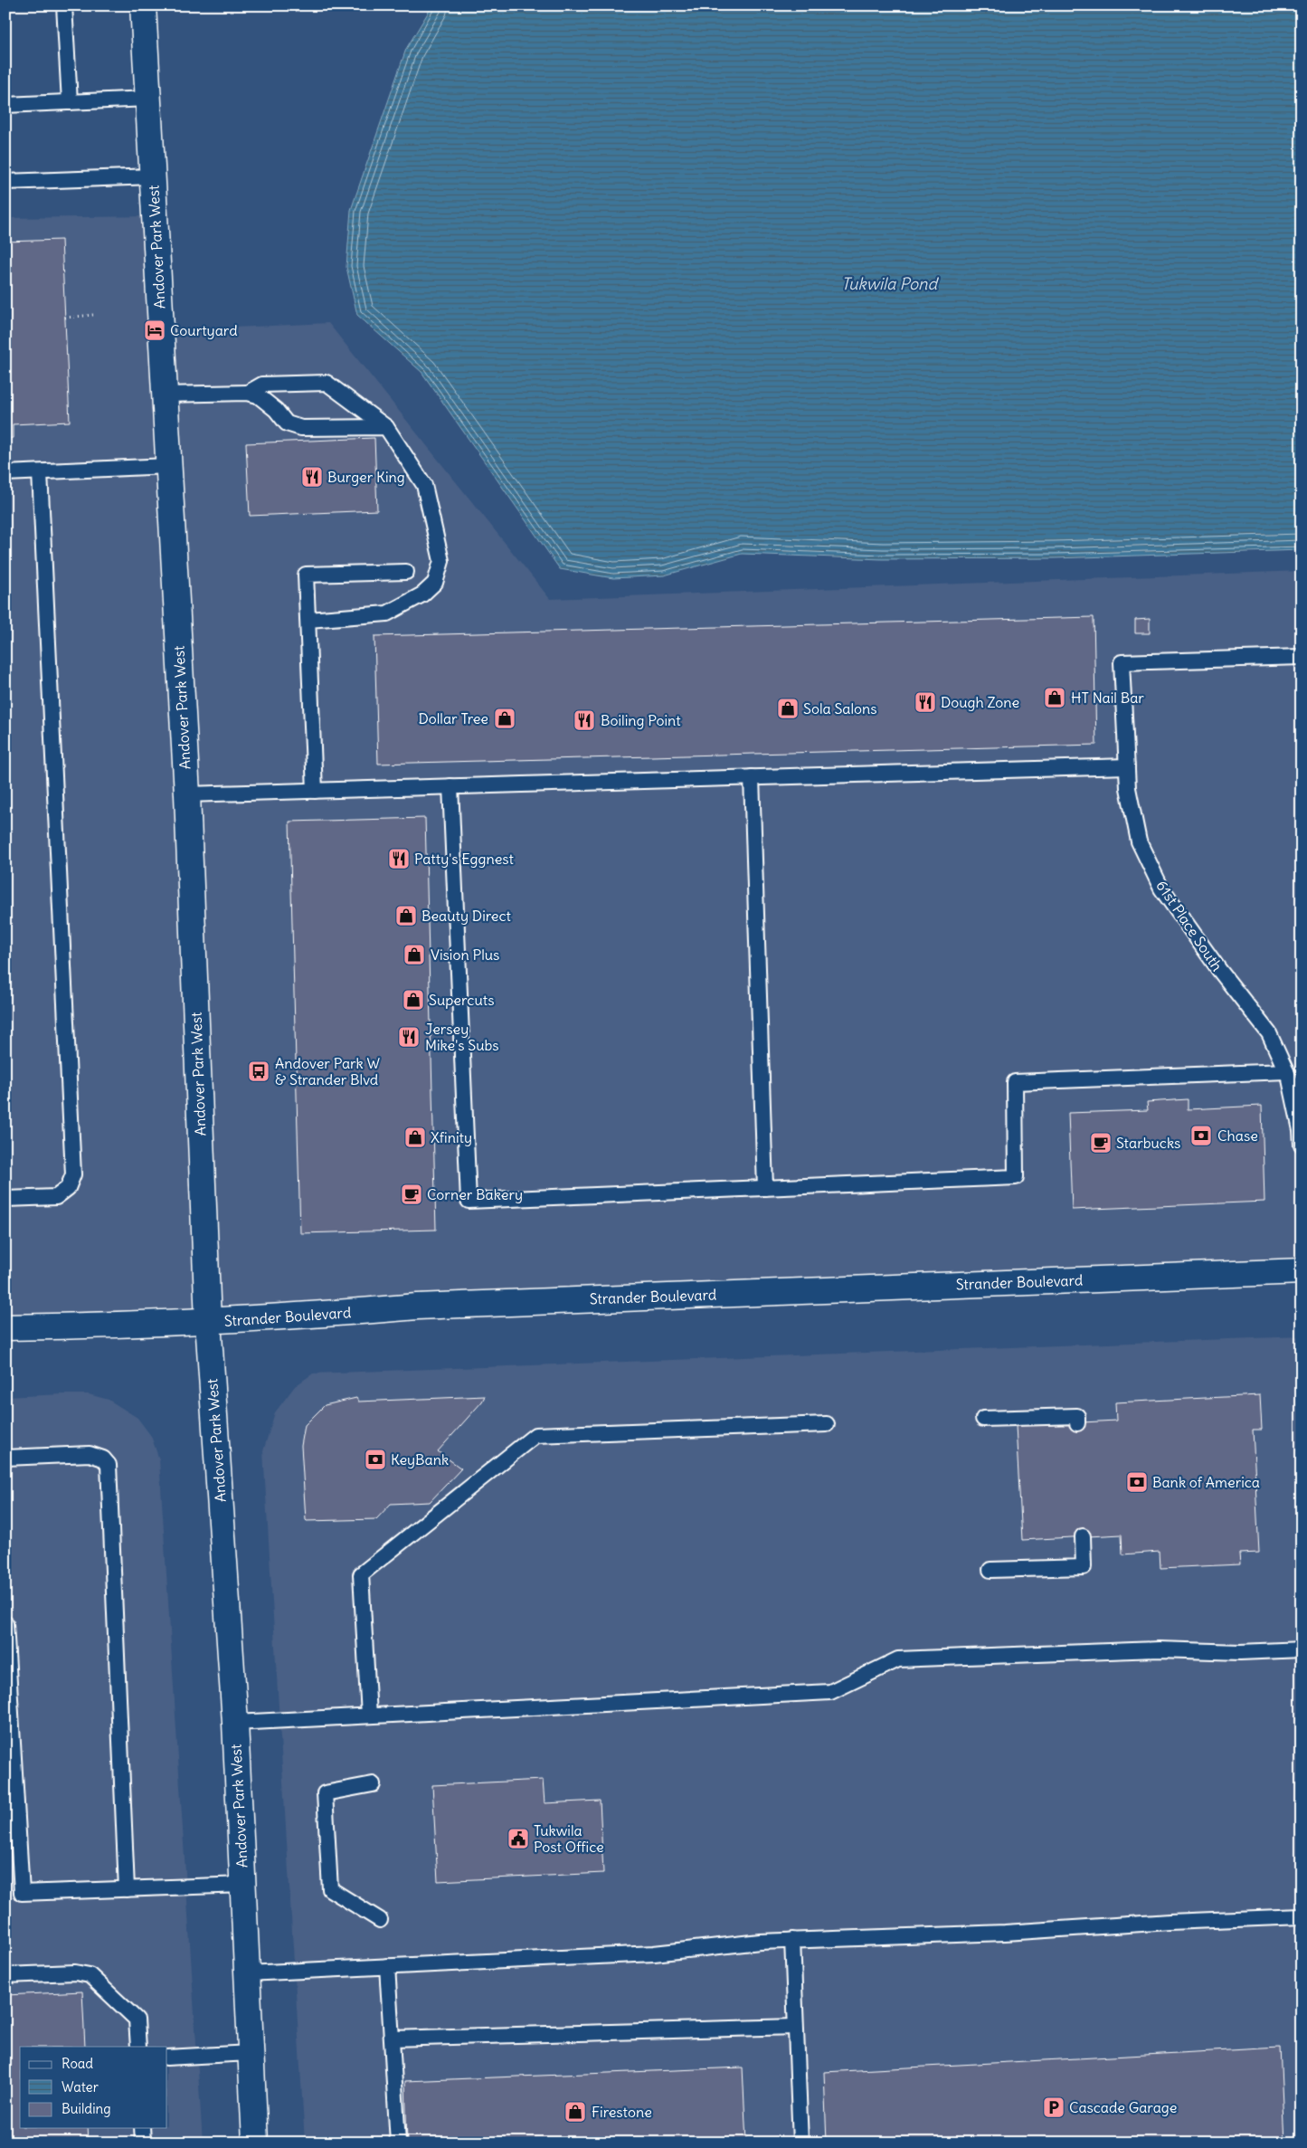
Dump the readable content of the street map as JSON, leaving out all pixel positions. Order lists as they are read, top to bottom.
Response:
{
  "streets": {
    "street": ["Andover Park West", "Strander Boulevard"],
    "lane": ["61st Place South"]
  },
  "crossings": [
    ["Andover Park West", "Strander Boulevard"]
  ],
  "water": ["Tukwila Pond"],
  "places": {
    "hotel": ["Courtyard"],
    "restaurant": [
      "Burger King",
      "Dough Zone",
      "Boiling Point",
      "Patty's Eggnest",
      "Jersey Mike's Subs"
    ],
    "shop": [
      "HT Nail Bar",
      "Sola Salons",
      "Dollar Tree",
      "Beauty Direct",
      "Vision Plus",
      "Supercuts",
      "Xfinity",
      "Firestone"
    ],
    "bus stop": ["Andover Park W & Strander Blvd"],
    "bank": ["Chase", "KeyBank", "Bank of America"],
    "cafe": ["Starbucks", "Corner Bakery"],
    "public building": ["Tukwila Post Office"],
    "parking": ["Cascade Garage"]
  },
  "legend": ["Road", "Water", "Building"]
}
